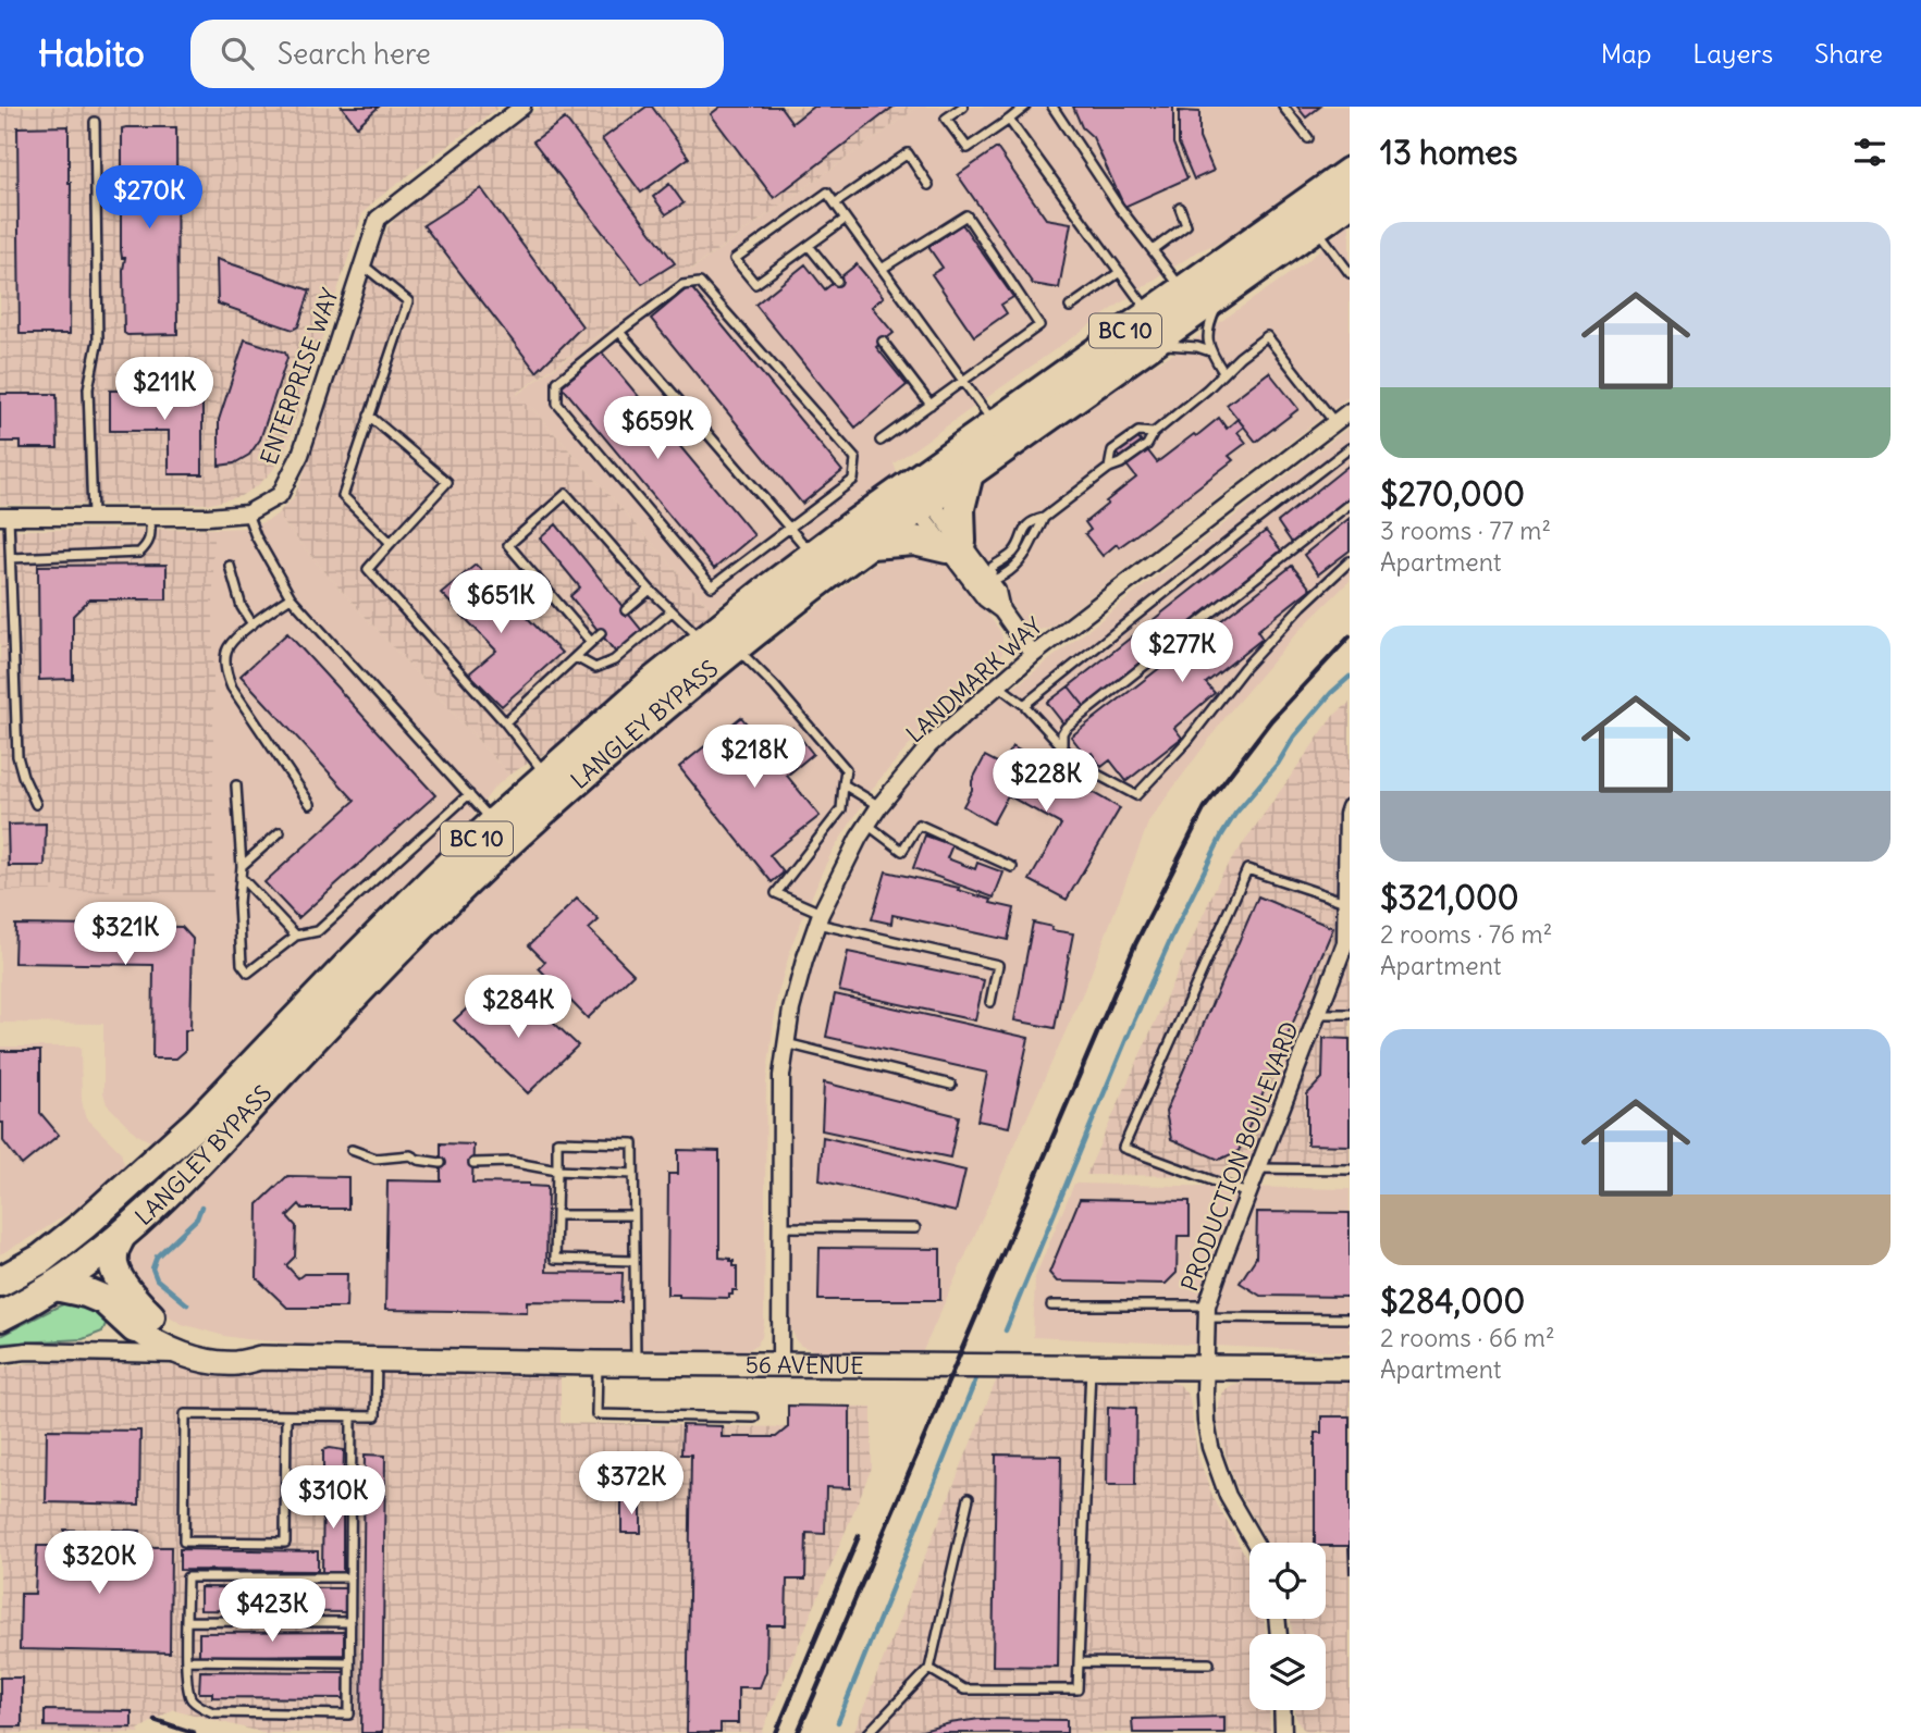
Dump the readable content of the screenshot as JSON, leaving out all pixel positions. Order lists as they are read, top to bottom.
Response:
{
  "streets": {
    "highway": ["BC 10", "LANGLEY BYPASS"],
    "main road": ["56 AVENUE"],
    "street": ["ENTERPRISE WAY", "LANDMARK WAY", "PRODUCTION BOULEVARD"]
  },
  "crossings": [
    ["LANDMARK WAY", "56 AVENUE"],
    ["PRODUCTION BOULEVARD", "56 AVENUE"]
  ],
  "page": {
    "header": "Habito",
    "search": "Search here",
    "nav": ["Map", "Layers", "Share"],
    "heading": "13 homes",
    "price": [
      "$270K",
      "$211K",
      "$659K",
      "$651K",
      "$277K",
      "$218K",
      "$228K",
      "$321K",
      "$284K",
      "$372K",
      "$310K",
      "$320K",
      "$423K"
    ],
    "list": [
      {
        "name": "$270,000",
        "note": "3 rooms · 77 m² · Apartment"
      },
      {
        "name": "$321,000",
        "note": "2 rooms · 76 m² · Apartment"
      },
      {
        "name": "$284,000",
        "note": "2 rooms · 66 m² · Apartment"
      }
    ]
  }
}
